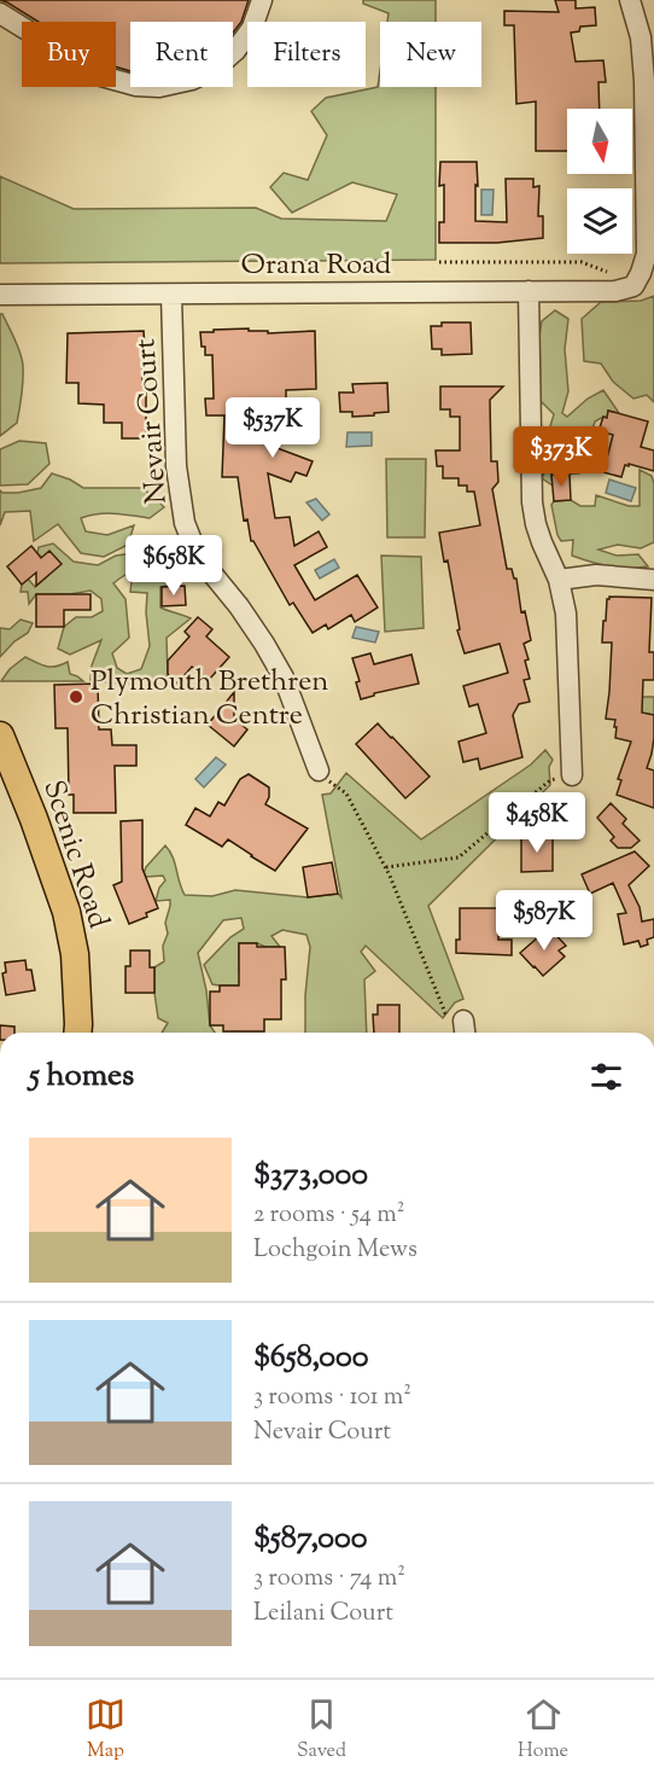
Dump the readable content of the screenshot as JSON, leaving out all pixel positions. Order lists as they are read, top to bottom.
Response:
{
  "streets": {
    "main road": ["Scenic Road"],
    "street": ["Orana Road", "Nevair Court"]
  },
  "crossings": [
    ["Orana Road", "Nevair Court"]
  ],
  "places": ["Plymouth Brethren Christian Centre"],
  "north": "bottom",
  "page": {
    "chip": [
      "Buy",
      "Rent",
      "Filters",
      "New"
    ],
    "price": [
      "$537K",
      "$373K",
      "$658K",
      "$458K",
      "$587K"
    ],
    "heading": "5 homes",
    "list": [
      {
        "name": "$373,000",
        "note": "2 rooms · 54 m² · Lochgoin Mews"
      },
      {
        "name": "$658,000",
        "note": "3 rooms · 101 m² · Nevair Court"
      },
      {
        "name": "$587,000",
        "note": "3 rooms · 74 m² · Leilani Court"
      }
    ],
    "tabs": ["Map", "Saved", "Home"]
  }
}
